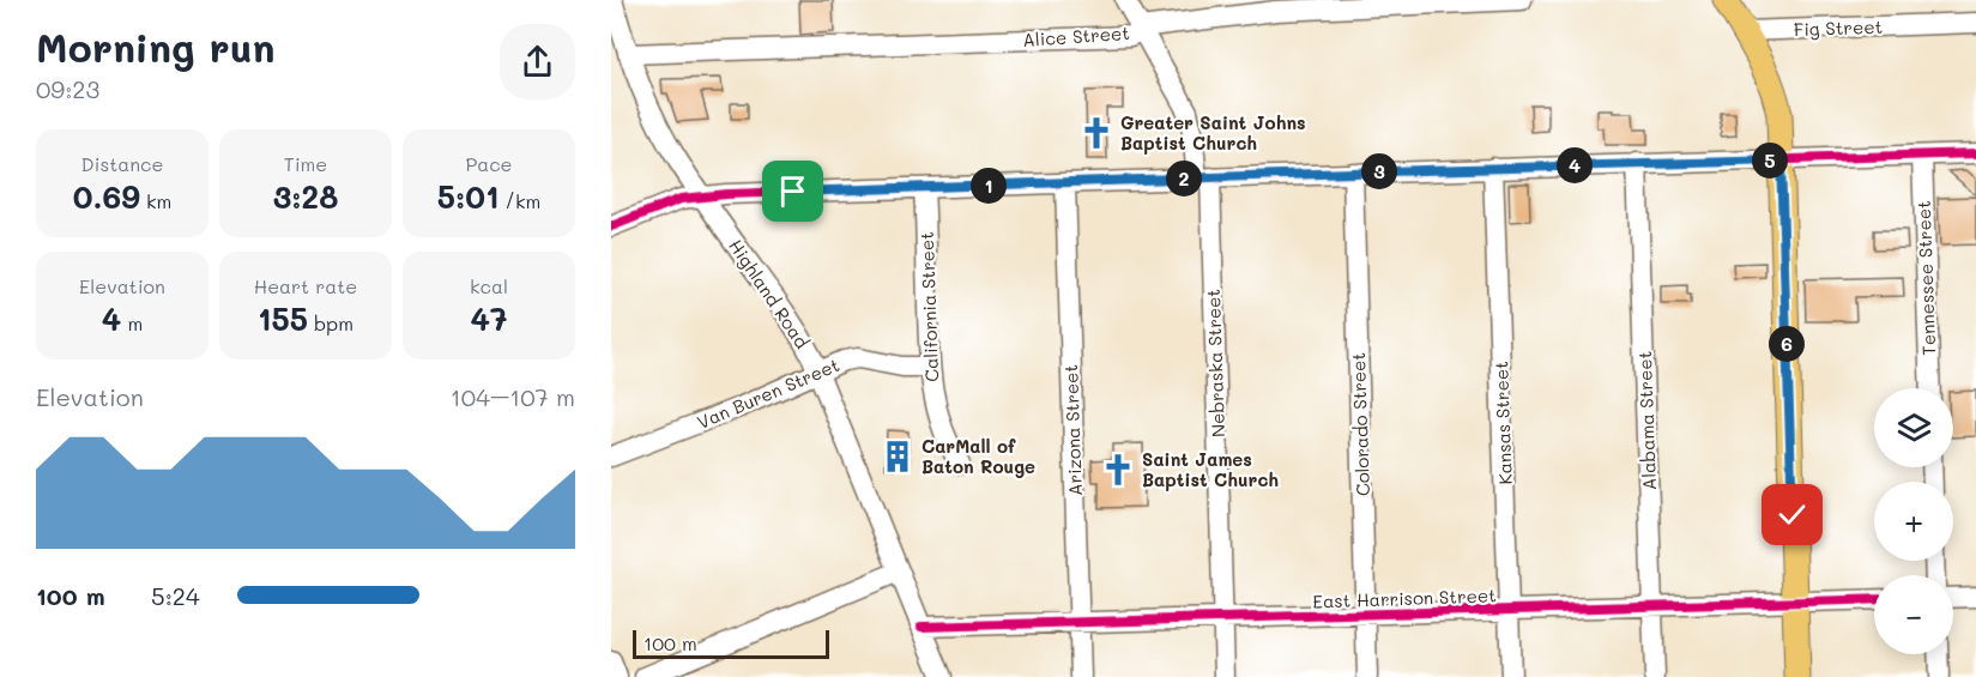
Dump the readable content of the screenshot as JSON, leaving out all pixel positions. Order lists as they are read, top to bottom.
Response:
{
  "streets": {
    "street": [
      "Fig Street",
      "Alice Street",
      "Tennessee Street",
      "Highland Road",
      "California Street",
      "Nebraska Street",
      "Van Buren Street",
      "Alabama Street",
      "Kansas Street",
      "Colorado Street",
      "Arizona Street",
      "East Harrison Street"
    ]
  },
  "crossings": [
    ["Alice Street", "Highland Road"],
    ["Alice Street", "Nebraska Street"],
    ["Highland Road", "Van Buren Street"],
    ["Highland Road", "East Harrison Street"],
    ["California Street", "Van Buren Street"],
    ["Nebraska Street", "East Harrison Street"],
    ["Alabama Street", "East Harrison Street"],
    ["Kansas Street", "East Harrison Street"],
    ["Colorado Street", "East Harrison Street"],
    ["Arizona Street", "East Harrison Street"]
  ],
  "places": {
    "church": ["Greater Saint Johns Baptist Church", "Saint James Baptist Church"],
    "building": ["CarMall of Baton Rouge"]
  },
  "scale_bar": "100 m",
  "page": {
    "heading": ["Morning run", "09:23"],
    "stats": [
      ["Distance", "0.69 km"],
      ["Time", "3:28"],
      ["Pace", "5:01 /km"],
      ["Elevation", "4 m"],
      ["Heart rate", "155 bpm"],
      ["kcal", "47"]
    ],
    "pins": [
      "5",
      "4",
      "3",
      "2",
      "1",
      "6"
    ],
    "chart": ["Elevation", "104–107 m"],
    "map_buttons": ["+", "−"],
    "list": [
      {
        "name": "100 m",
        "note": "5:24"
      }
    ],
    "scale": "100 m"
  }
}
